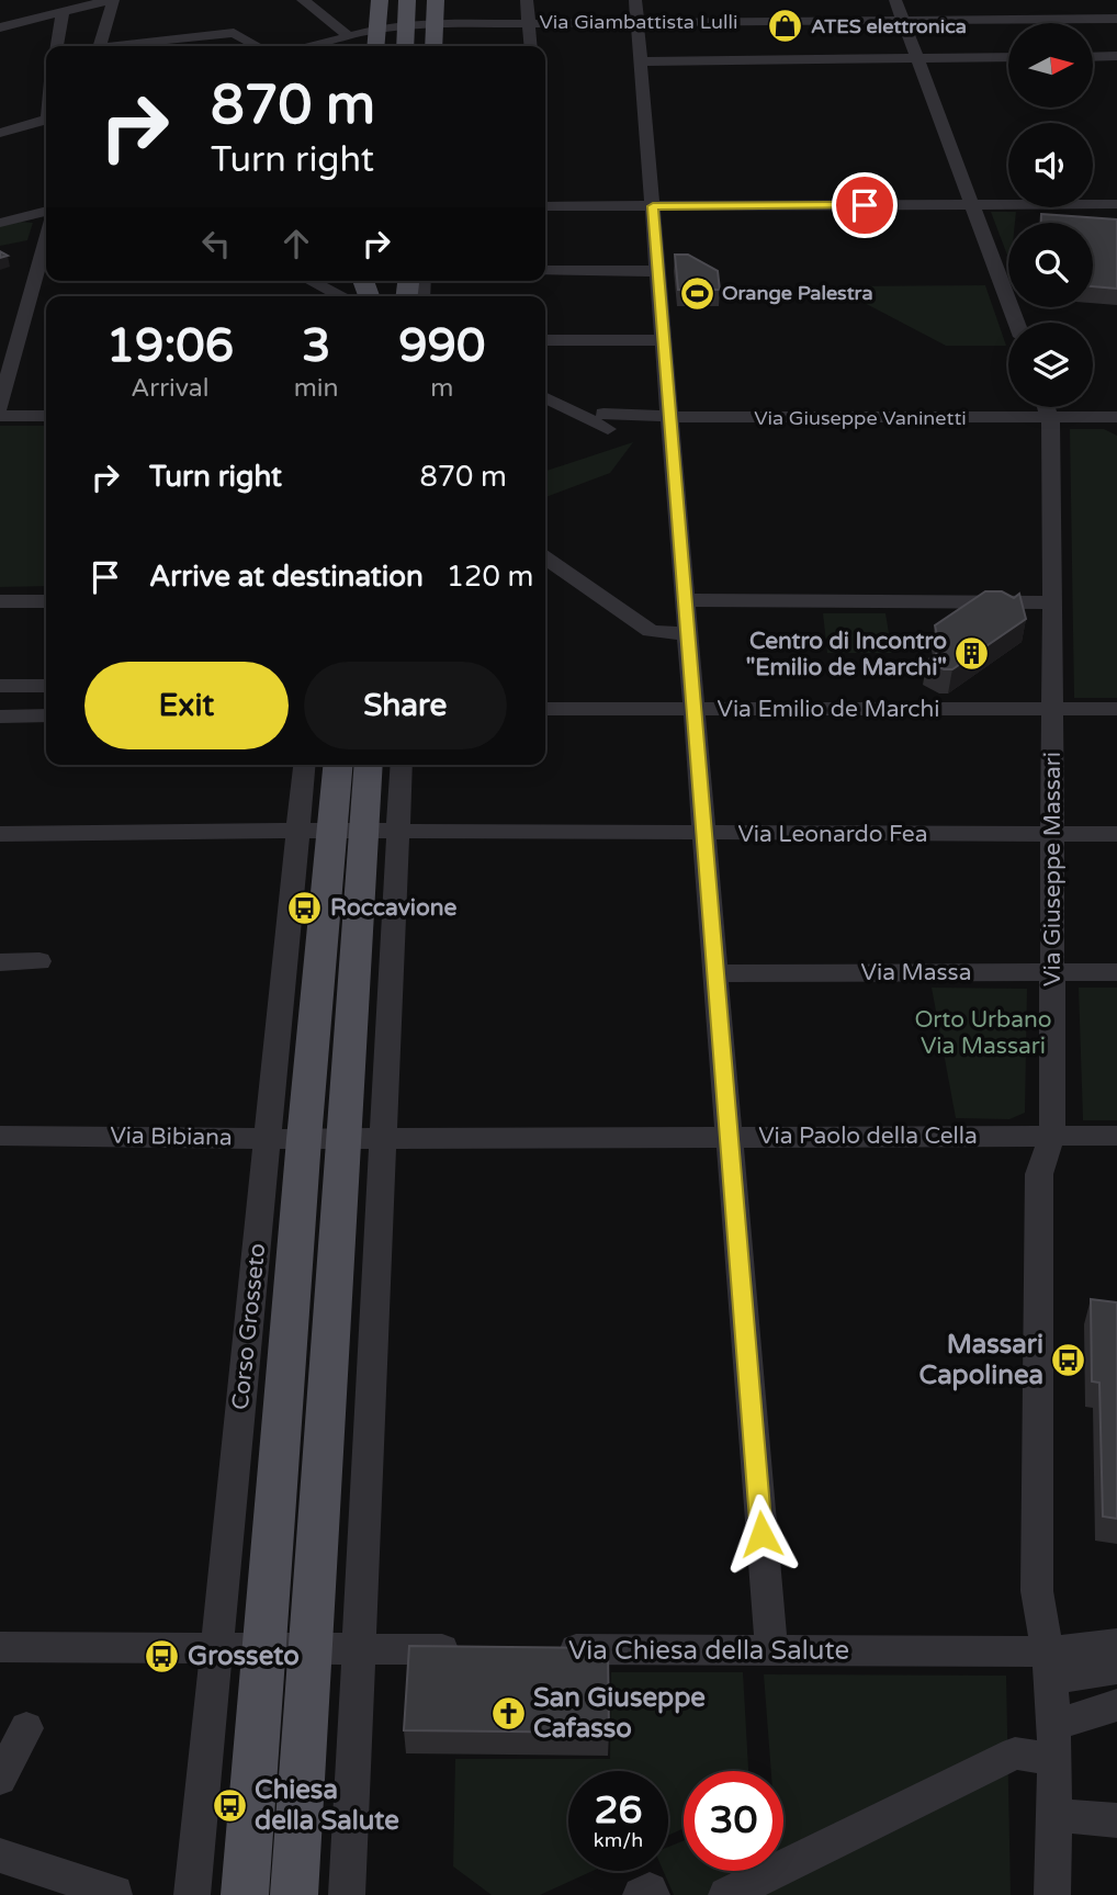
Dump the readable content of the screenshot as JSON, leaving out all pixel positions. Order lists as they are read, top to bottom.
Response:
{
  "streets": {
    "main road": ["Corso Grosseto"],
    "street": [
      "Via Giambattista Lulli",
      "Via Giuseppe Vaninetti",
      "Via Emilio de Marchi",
      "Via Leonardo Fea",
      "Via Giuseppe Massari",
      "Via Massa",
      "Via Paolo della Cella",
      "Via Bibiana",
      "Via Chiesa della Salute"
    ]
  },
  "crossings": [
    ["Via Giuseppe Vaninetti", "Via Giuseppe Massari"],
    ["Via Emilio de Marchi", "Via Giuseppe Massari"],
    ["Via Leonardo Fea", "Via Giuseppe Massari"],
    ["Via Leonardo Fea", "Corso Grosseto"],
    ["Via Giuseppe Massari", "Via Massa"],
    ["Via Giuseppe Massari", "Via Paolo della Cella"],
    ["Via Giuseppe Massari", "Via Chiesa della Salute"],
    ["Via Paolo della Cella", "Via Bibiana"],
    ["Via Paolo della Cella", "Corso Grosseto"],
    ["Via Bibiana", "Corso Grosseto"]
  ],
  "parks": ["Orto Urbano Via Massari"],
  "places": {
    "shop": ["ATES elettronica"],
    "sports": ["Orange Palestra"],
    "building": ["Centro di Incontro \"Emilio de Marchi\""],
    "bus stop": [
      "Roccavione",
      "Massari Capolinea",
      "Grosseto",
      "Chiesa della Salute"
    ],
    "church": ["San Giuseppe Cafasso"]
  },
  "north": "right",
  "page": {
    "turn": ["870 m", "Turn right"],
    "eta": [
      "19:06",
      "Arrival",
      "3",
      "min",
      "990",
      "m"
    ],
    "list": [
      {
        "name": "Turn right",
        "value": "870 m"
      },
      {
        "name": "Arrive at destination",
        "value": "120 m"
      }
    ],
    "buttons": ["Exit", "Share"],
    "speed": "26 km/h",
    "limit": "30"
  }
}
